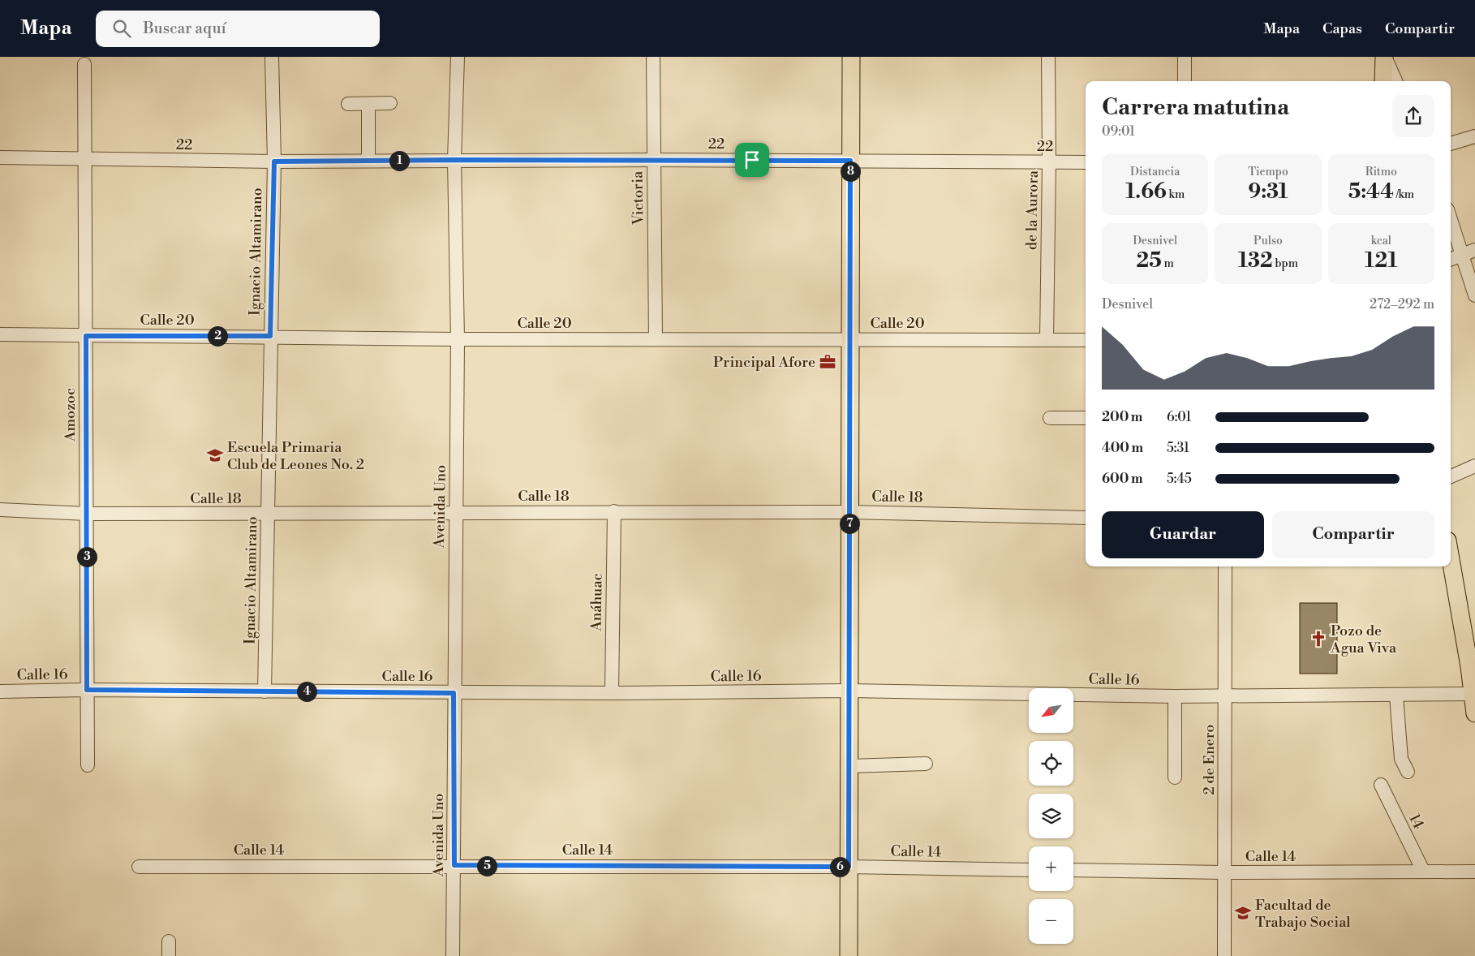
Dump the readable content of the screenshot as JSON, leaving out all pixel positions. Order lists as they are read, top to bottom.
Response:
{
  "streets": {
    "street": [
      "22",
      "Victoria",
      "de la Aurora",
      "Ignacio Altamirano",
      "Calle 20",
      "Amozoc",
      "Calle 18",
      "Avenida Uno",
      "Anáhuac",
      "Calle 16",
      "2 de Enero",
      "14",
      "Calle 14"
    ]
  },
  "crossings": [
    ["22", "Victoria"],
    ["22", "de la Aurora"],
    ["22", "Ignacio Altamirano"],
    ["22", "Amozoc"],
    ["22", "Avenida Uno"],
    ["Victoria", "Calle 20"],
    ["de la Aurora", "Calle 20"],
    ["Ignacio Altamirano", "Calle 20"],
    ["Ignacio Altamirano", "Calle 18"],
    ["Ignacio Altamirano", "Calle 16"],
    ["Calle 20", "Amozoc"],
    ["Calle 20", "Avenida Uno"],
    ["Amozoc", "Calle 18"],
    ["Amozoc", "Calle 16"],
    ["Calle 18", "Avenida Uno"],
    ["Calle 18", "Anáhuac"],
    ["Avenida Uno", "Calle 16"],
    ["Avenida Uno", "Calle 14"],
    ["Anáhuac", "Calle 16"],
    ["Calle 16", "2 de Enero"],
    ["2 de Enero", "Calle 14"],
    ["14", "Calle 14"]
  ],
  "places": {
    "office": ["Principal Afore"],
    "school or university": ["Escuela Primaria Club de Leones No. 2", "Facultad de Trabajo Social"],
    "church": ["Pozo de Agua Viva"]
  },
  "north": "bottom left",
  "page": {
    "header": "Mapa",
    "search": "Buscar aquí",
    "nav": ["Mapa", "Capas", "Compartir"],
    "heading": ["Carrera matutina", "09:01"],
    "stats": [
      ["Distancia", "1.66 km"],
      ["Tiempo", "9:31"],
      ["Ritmo", "5:44 /km"],
      ["Desnivel", "25 m"],
      ["Pulso", "132 bpm"],
      ["kcal", "121"]
    ],
    "pins": [
      "1",
      "8",
      "2",
      "7",
      "3",
      "4",
      "5",
      "6"
    ],
    "chart": ["Desnivel", "272–292 m"],
    "list": [
      {
        "name": "200 m",
        "note": "6:01"
      },
      {
        "name": "400 m",
        "note": "5:31"
      },
      {
        "name": "600 m",
        "note": "5:45"
      }
    ],
    "buttons": ["Guardar", "Compartir"],
    "map_buttons": ["+", "−"]
  }
}
